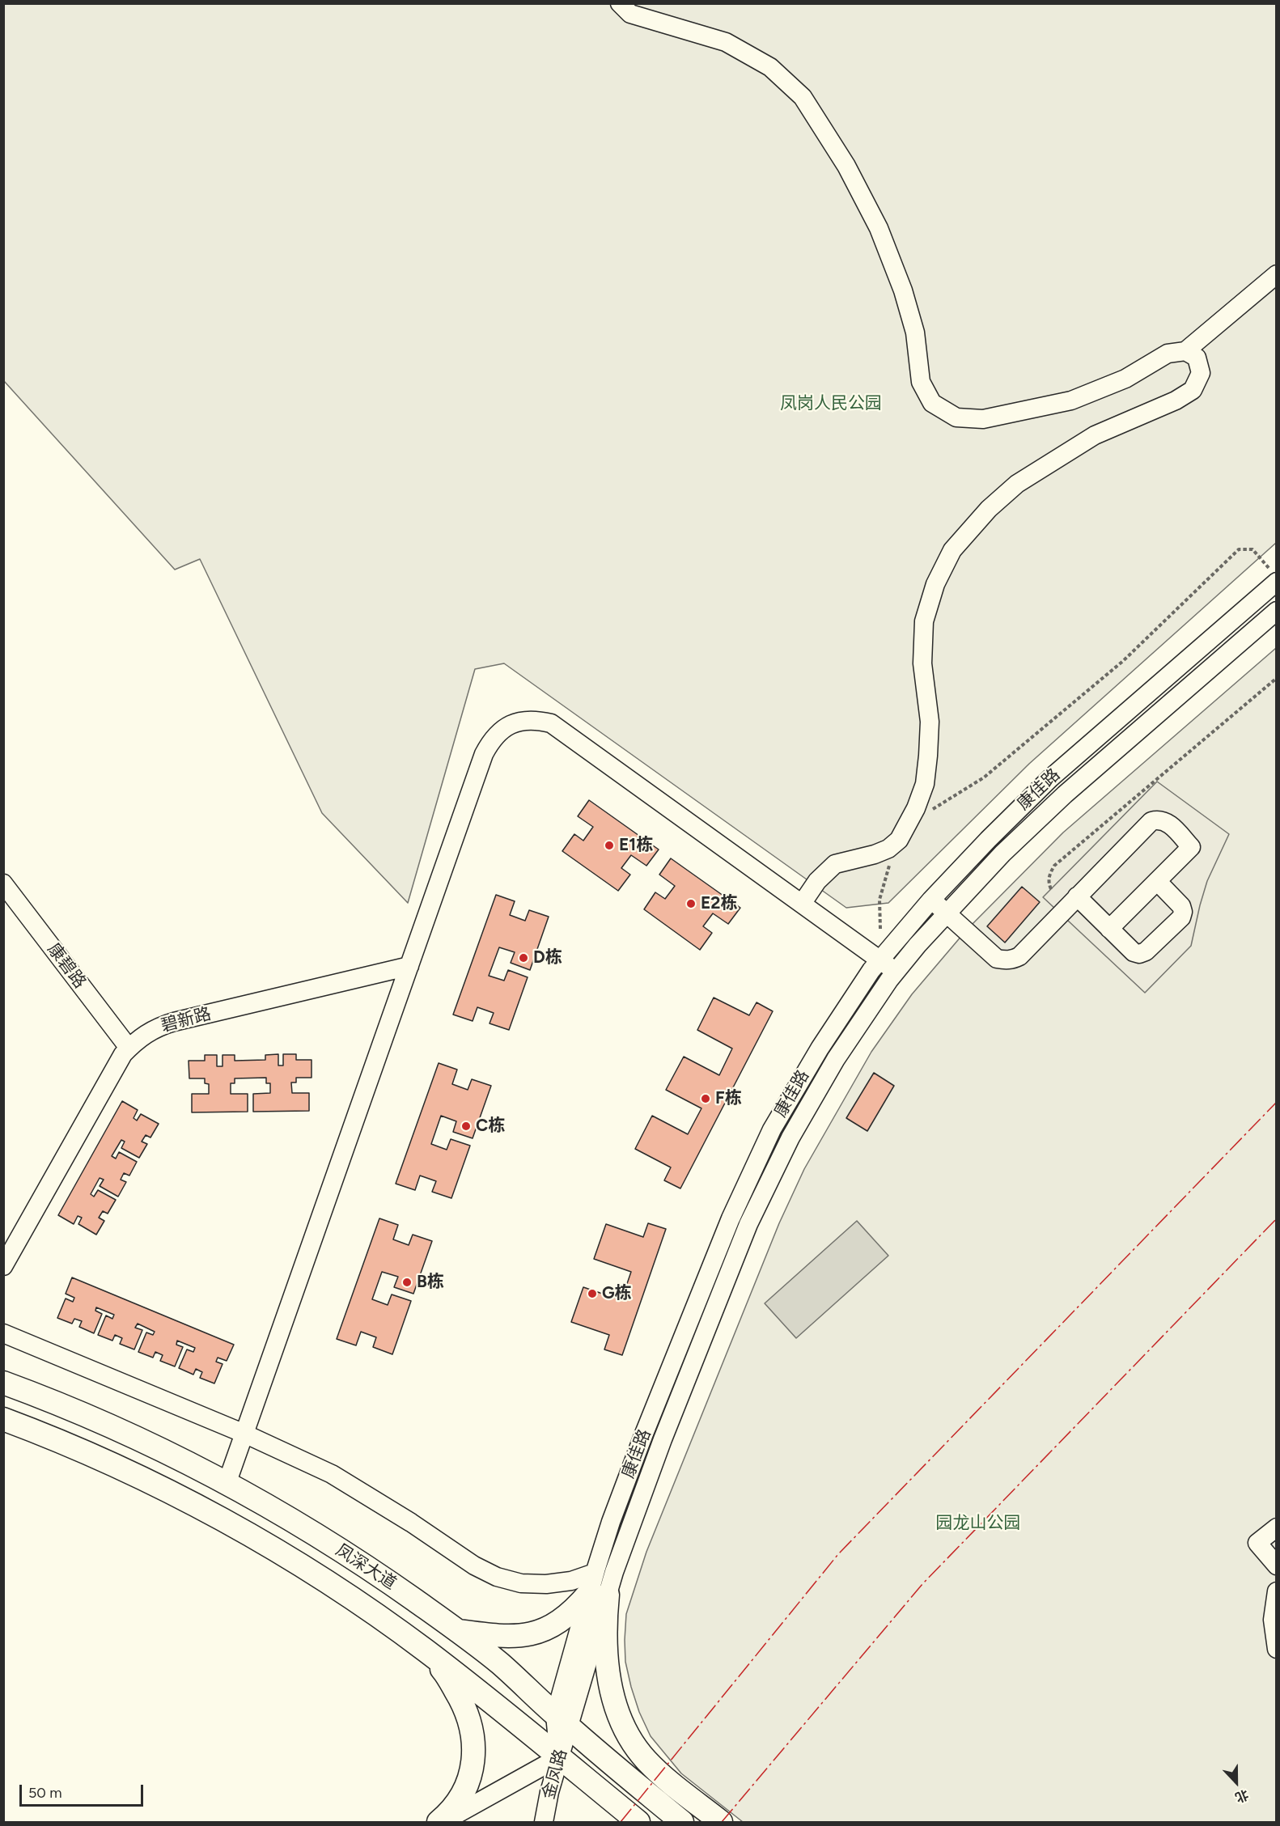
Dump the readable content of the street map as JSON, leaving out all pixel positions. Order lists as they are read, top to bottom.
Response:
{
  "streets": {
    "main road": ["凤深大道"],
    "street": [
      "康佳路",
      "康碧路",
      "碧新路",
      "金凤路"
    ]
  },
  "crossings": [
    ["康佳路", "凤深大道"],
    ["康佳路", "金凤路"],
    ["康碧路", "碧新路"],
    ["凤深大道", "金凤路"]
  ],
  "parks": ["凤岗人民公园", "园龙山公园"],
  "places": [
    "E1栋",
    "E2栋",
    "D栋",
    "F栋",
    "C栋",
    "B栋",
    "G栋"
  ],
  "scale_bar": "50 m",
  "north": "bottom"
}
